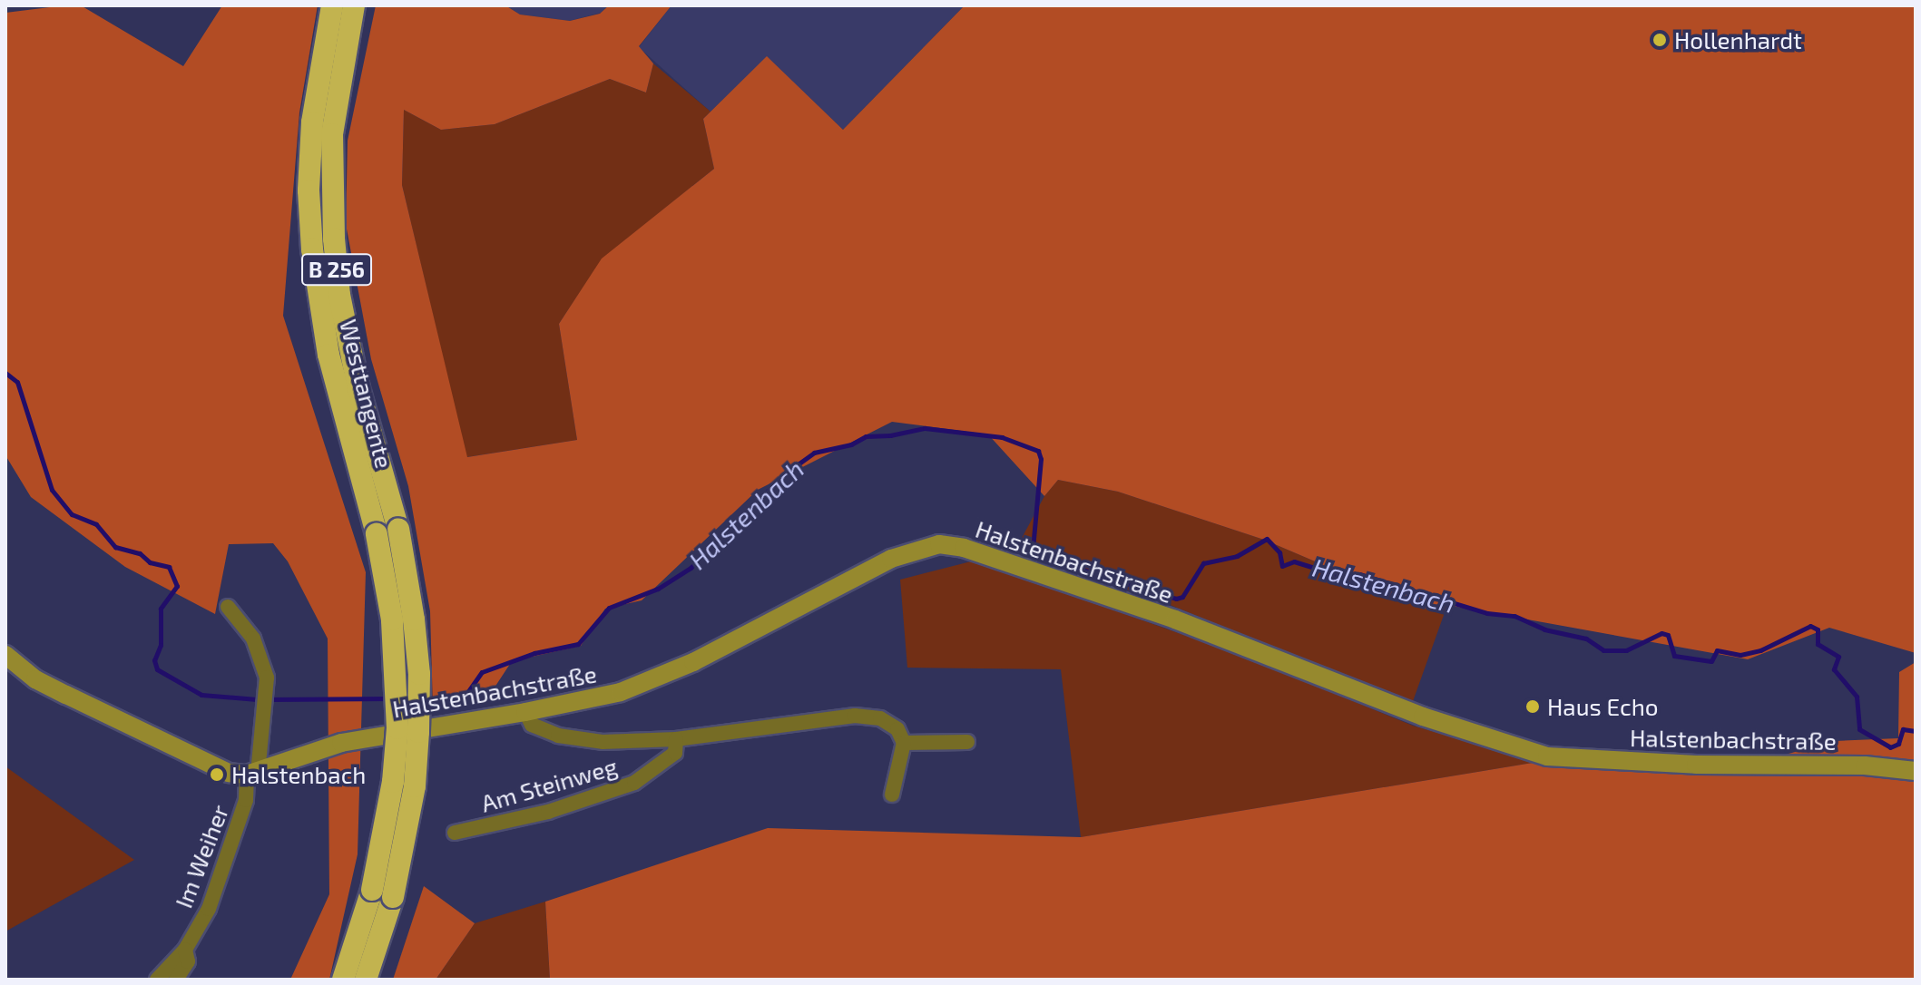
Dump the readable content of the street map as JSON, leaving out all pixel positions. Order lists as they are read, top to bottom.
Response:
{
  "streets": {
    "highway": ["B 256", "Westtangente"],
    "street": ["Halstenbachstraße", "Am Steinweg", "Im Weiher"]
  },
  "crossings": [
    ["Halstenbachstraße", "Am Steinweg"],
    ["Halstenbachstraße", "Im Weiher"]
  ],
  "water": ["Halstenbach"],
  "places": ["Hollenhardt", "Haus Echo", "Halstenbach"]
}
